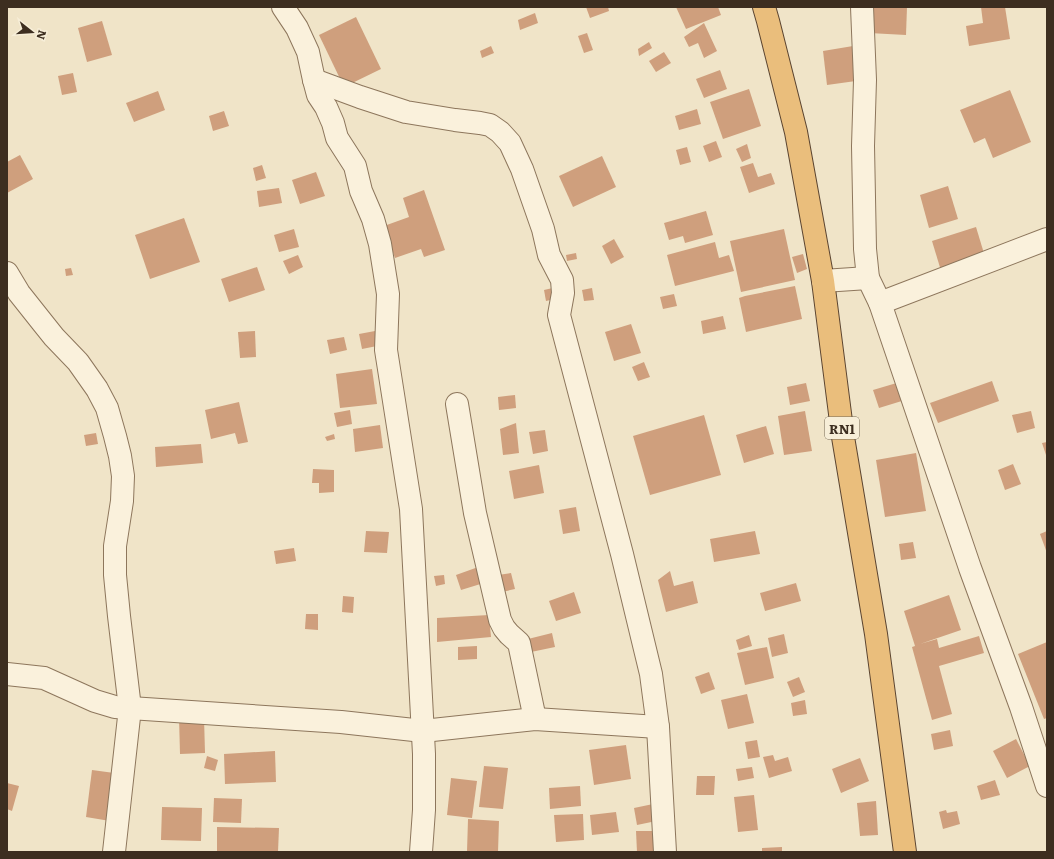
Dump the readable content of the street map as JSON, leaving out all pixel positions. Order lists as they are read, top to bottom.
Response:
{
  "streets": {
    "highway": ["RN1"]
  },
  "north": "right"
}
